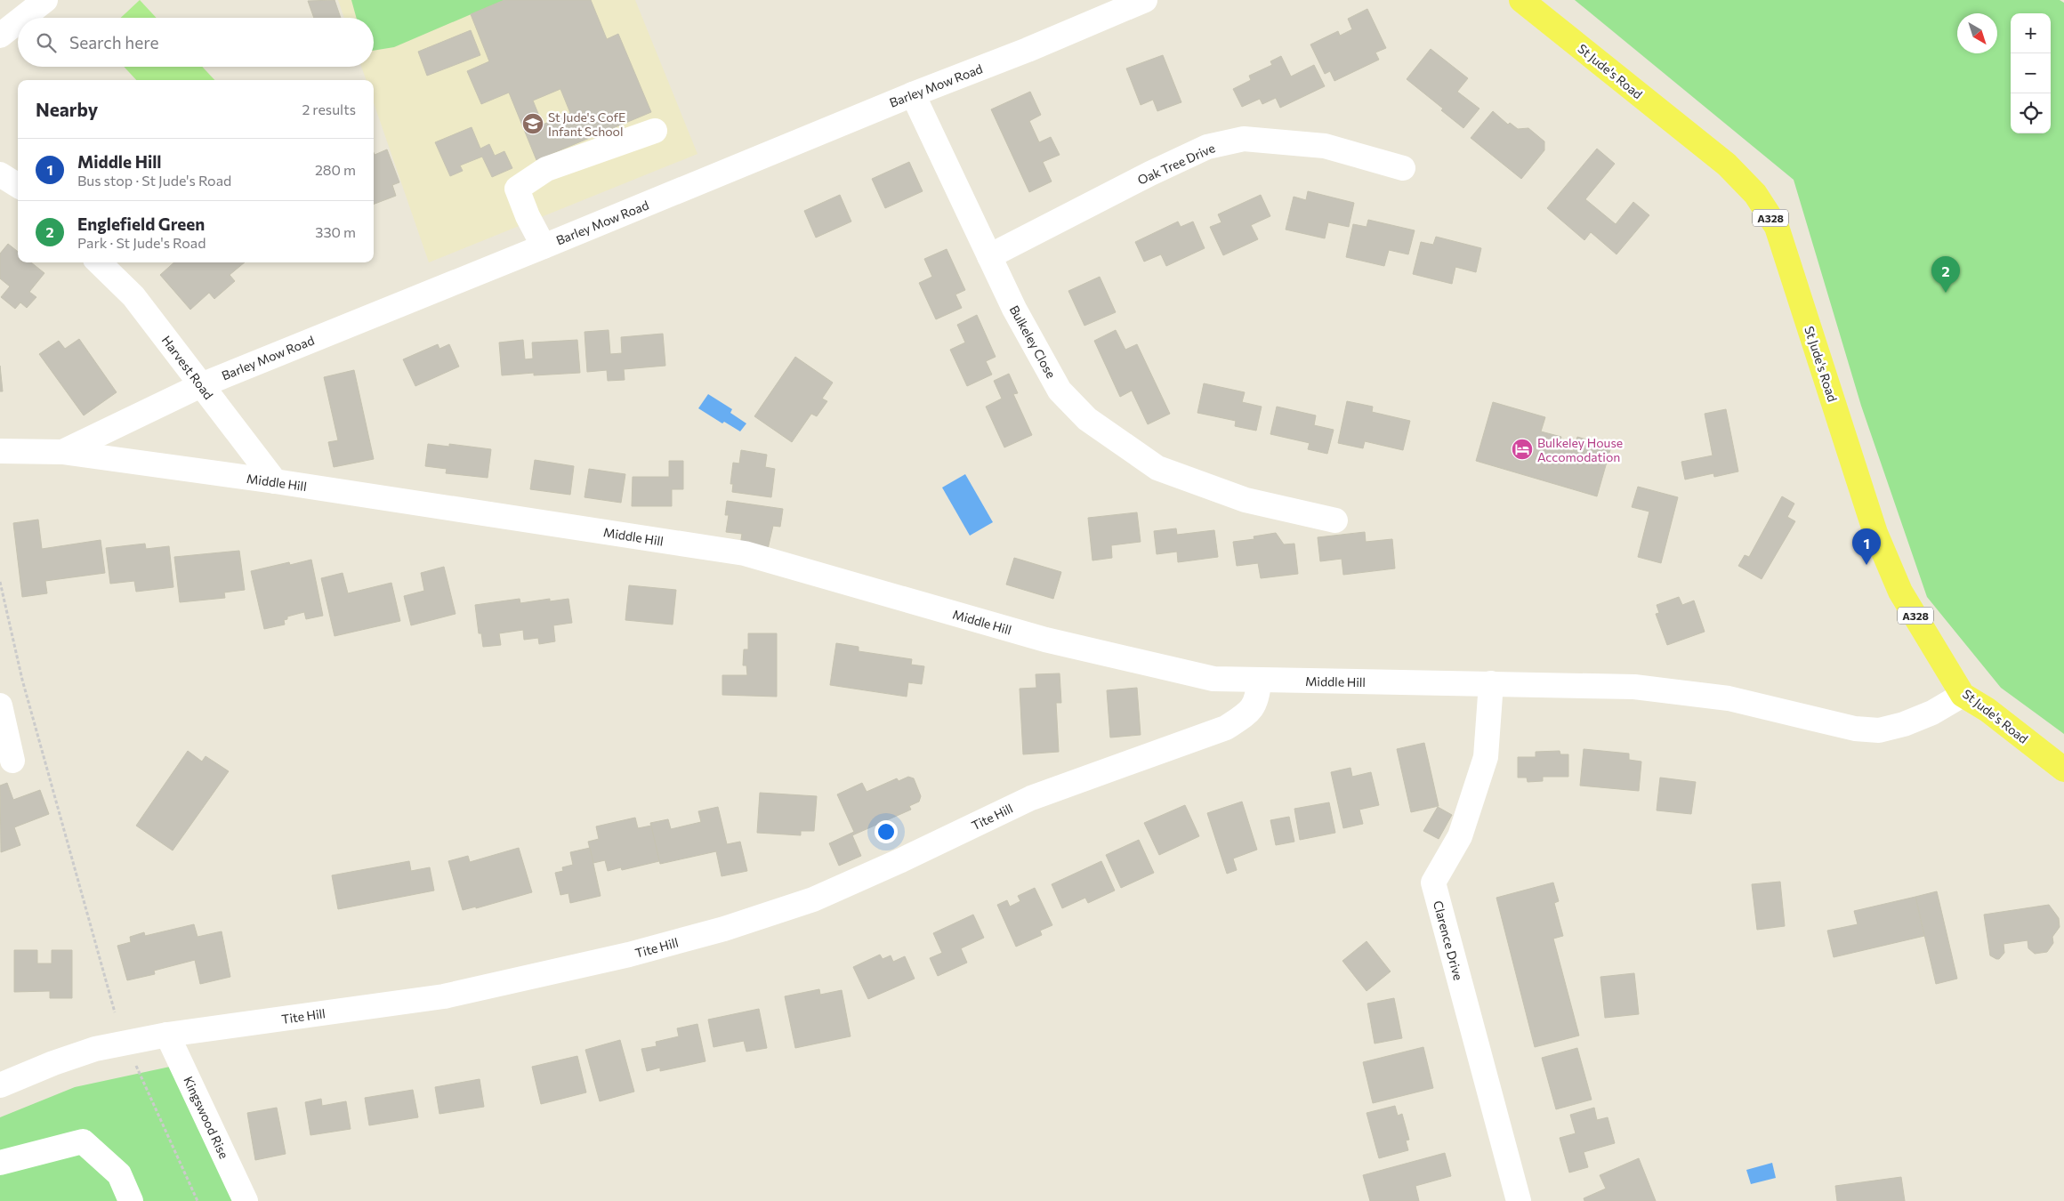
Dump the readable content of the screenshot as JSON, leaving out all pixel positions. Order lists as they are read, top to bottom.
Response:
{
  "streets": {
    "main road": ["St Jude's Road", "A328"],
    "street": [
      "Barley Mow Road",
      "Oak Tree Drive",
      "Bulkeley Close",
      "Harvest Road",
      "Middle Hill",
      "Tite Hill",
      "Clarence Drive",
      "Kingswood Rise"
    ]
  },
  "crossings": [
    ["St Jude's Road", "Middle Hill"],
    ["Barley Mow Road", "Bulkeley Close"],
    ["Barley Mow Road", "Harvest Road"],
    ["Barley Mow Road", "Middle Hill"],
    ["Oak Tree Drive", "Bulkeley Close"],
    ["Harvest Road", "Middle Hill"],
    ["Middle Hill", "Tite Hill"],
    ["Middle Hill", "Clarence Drive"],
    ["Tite Hill", "Kingswood Rise"]
  ],
  "places": {
    "school or university": ["St Jude's CofE Infant School"],
    "hotel": ["Bulkeley House Accomodation"]
  },
  "north": "bottom right",
  "page": {
    "map_buttons": ["+", "−"],
    "search": "Search here",
    "heading": ["Nearby", "2 results"],
    "list": [
      {
        "mark": "1",
        "name": "Middle Hill",
        "note": "Bus stop · St Jude's Road",
        "value": "280 m"
      },
      {
        "mark": "2",
        "name": "Englefield Green",
        "note": "Park · St Jude's Road",
        "value": "330 m"
      }
    ],
    "pins": ["2", "1"]
  }
}
